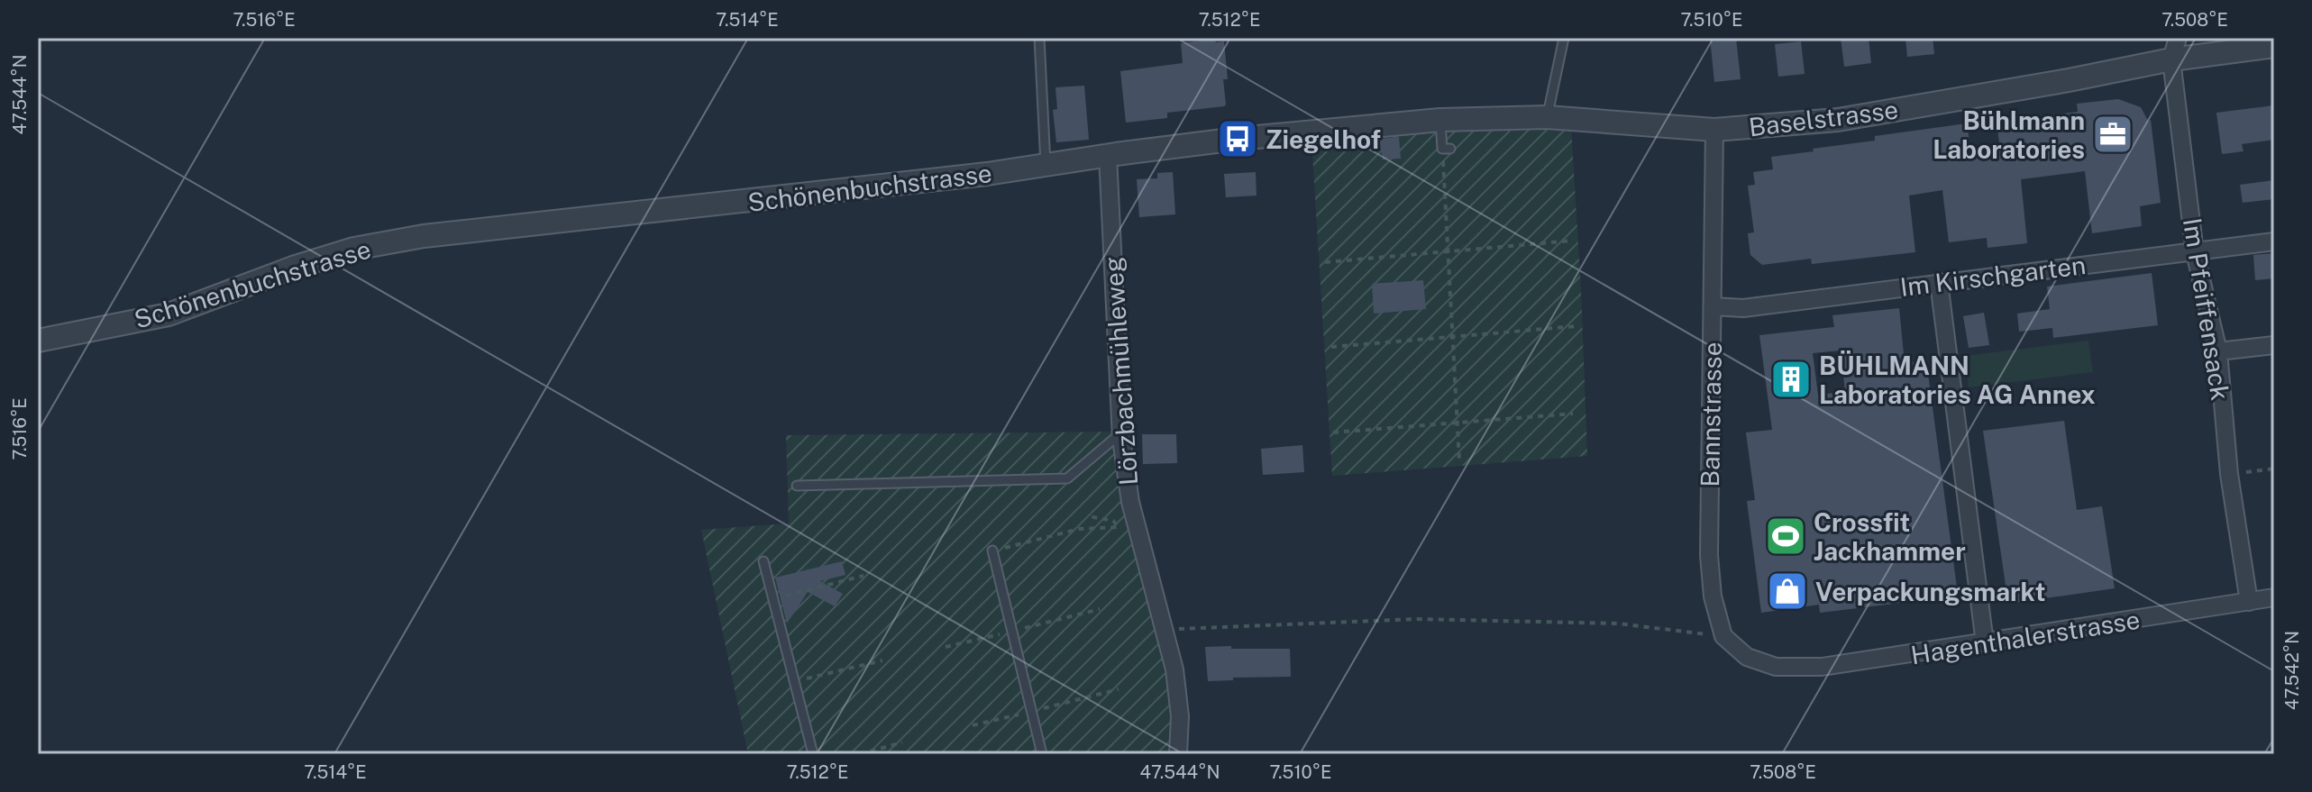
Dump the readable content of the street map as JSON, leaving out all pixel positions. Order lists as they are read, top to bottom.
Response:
{
  "streets": {
    "street": [
      "Baselstrasse",
      "Schönenbuchstrasse",
      "Im Kirschgarten",
      "Im Pfeiffensack",
      "Lörzbachmühleweg",
      "Bannstrasse",
      "Hagenthalerstrasse"
    ]
  },
  "crossings": [
    ["Baselstrasse", "Schönenbuchstrasse"],
    ["Baselstrasse", "Im Pfeiffensack"],
    ["Baselstrasse", "Bannstrasse"],
    ["Schönenbuchstrasse", "Lörzbachmühleweg"],
    ["Schönenbuchstrasse", "Bannstrasse"],
    ["Im Kirschgarten", "Im Pfeiffensack"],
    ["Im Kirschgarten", "Bannstrasse"],
    ["Im Pfeiffensack", "Hagenthalerstrasse"],
    ["Bannstrasse", "Hagenthalerstrasse"]
  ],
  "places": {
    "office": ["Bühlmann Laboratories"],
    "bus stop": ["Ziegelhof"],
    "building": ["BÜHLMANN Laboratories AG Annex"],
    "sports": ["Crossfit Jackhammer"],
    "shop": ["Verpackungsmarkt"]
  },
  "coordinates": [
    "7.516°E",
    "7.514°E",
    "7.512°E",
    "7.510°E",
    "7.508°E",
    "47.544°N",
    "47.542°N"
  ]
}
